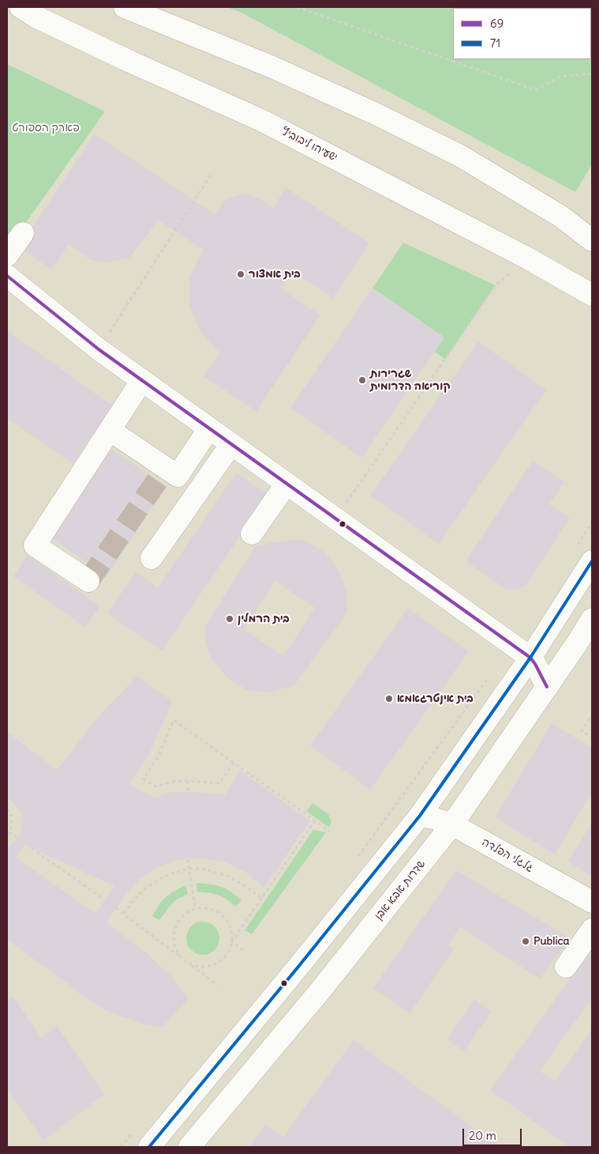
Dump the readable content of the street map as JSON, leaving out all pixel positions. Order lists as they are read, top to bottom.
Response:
{
  "streets": {
    "main road": ["ישעיהו ליבוביץ", "גלגלי הפלדה", "שדרות אבא אבן"]
  },
  "crossings": [
    ["גלגלי הפלדה", "שדרות אבא אבן"]
  ],
  "parks": ["פארק הספורט"],
  "places": [
    "בית אמצור",
    "שגרירות קוריאה הדרומית",
    "בית הרמלין",
    "בית אינטרגאמא",
    "Publica"
  ],
  "lines": ["transit line 69", "transit line 71"],
  "legend": ["69", "71"],
  "scale_bar": "20 m"
}
